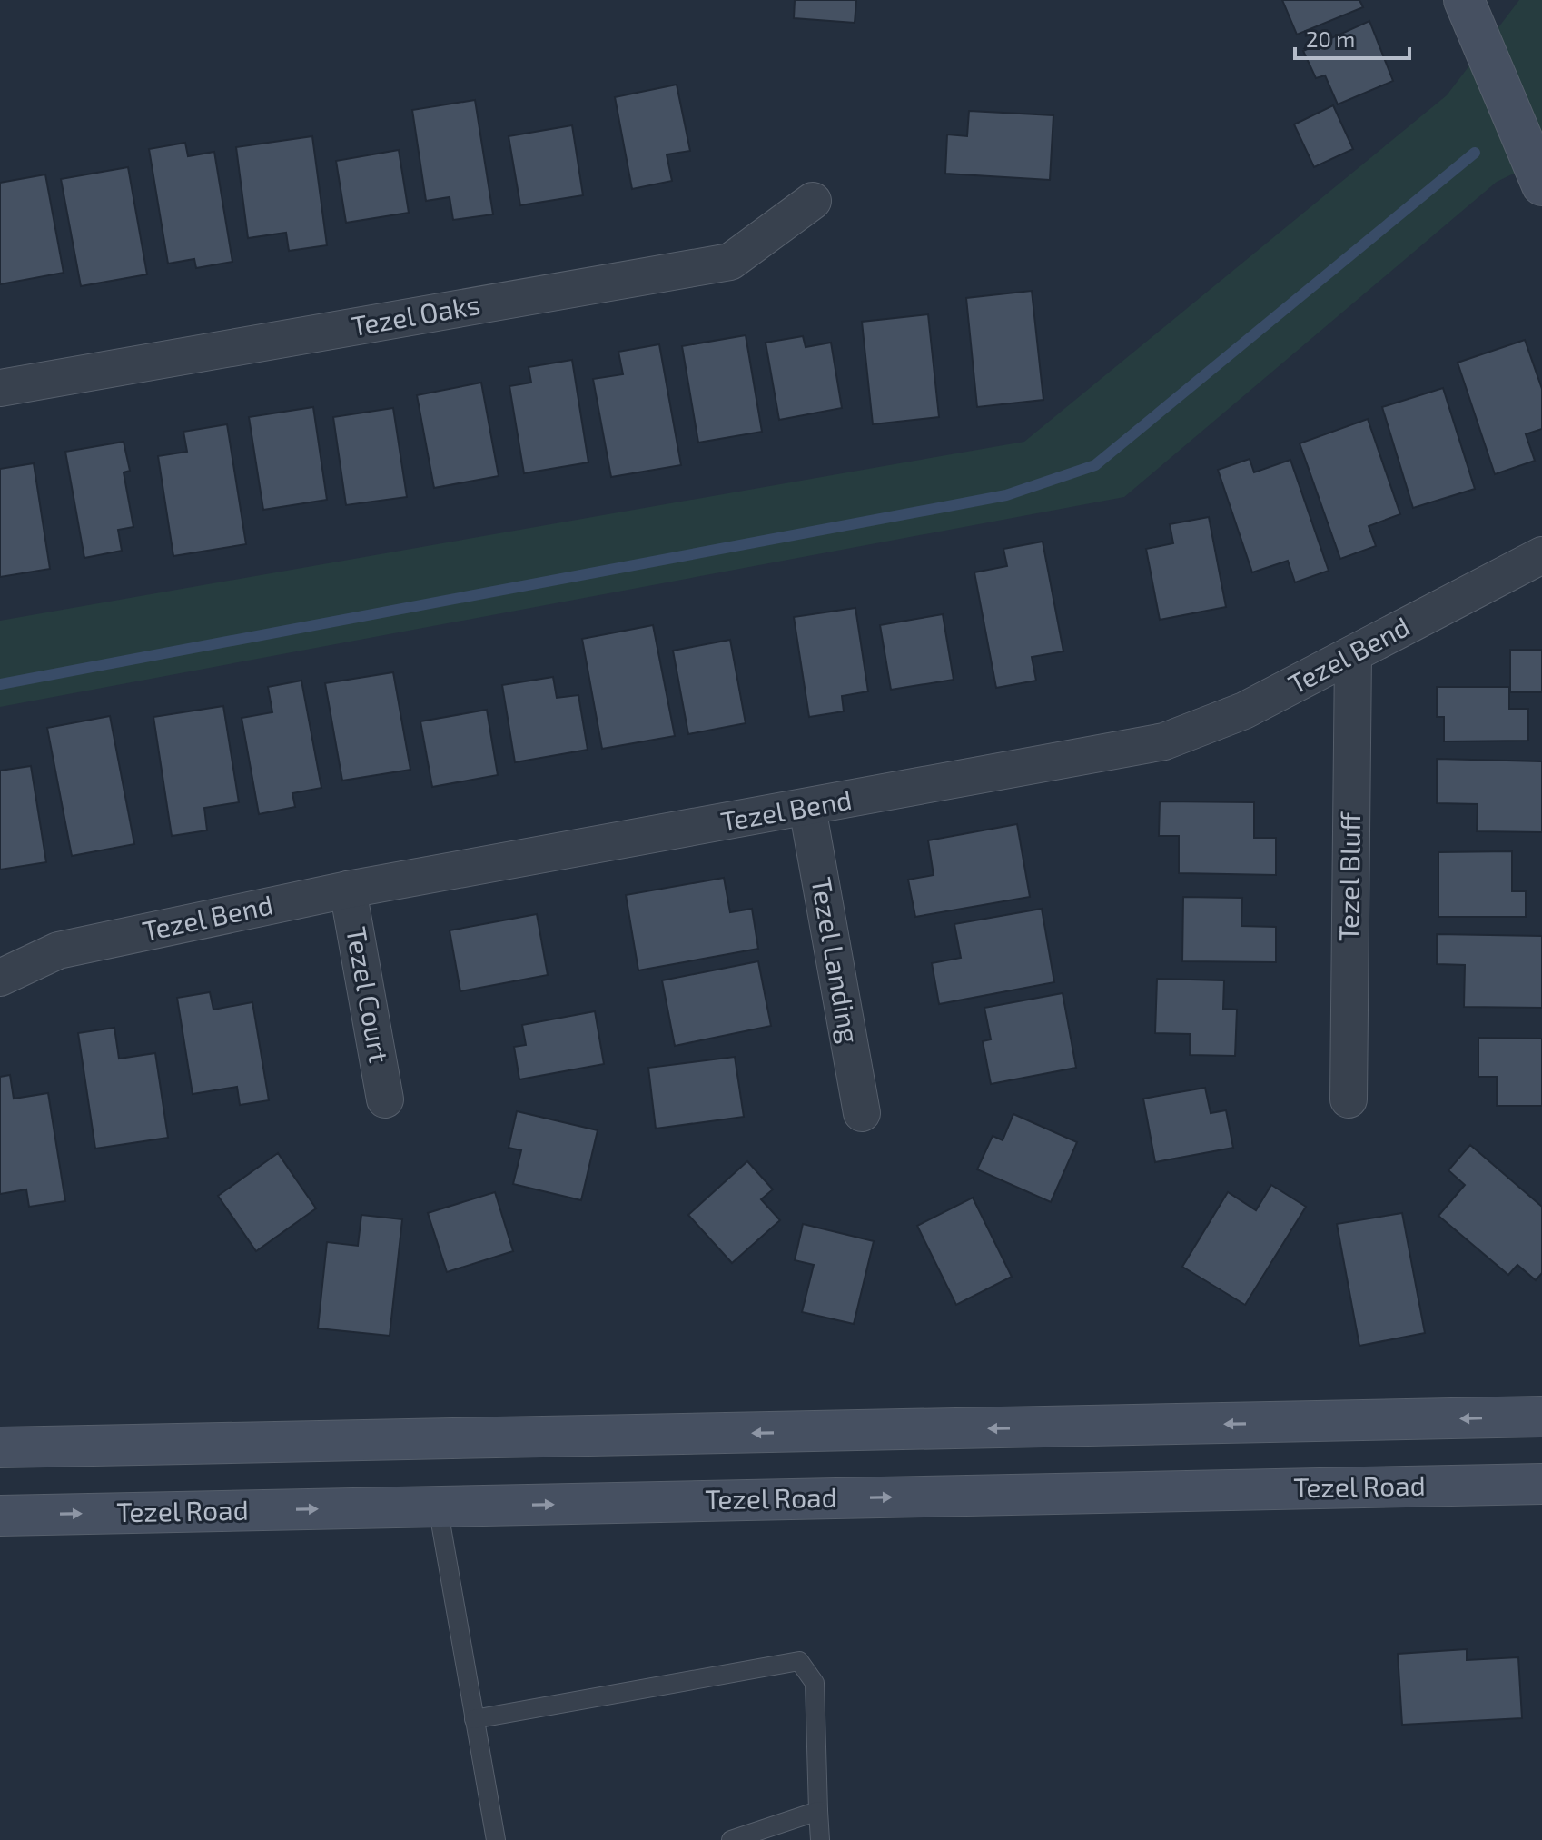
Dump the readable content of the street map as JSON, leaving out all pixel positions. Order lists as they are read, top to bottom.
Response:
{
  "streets": {
    "main road": ["Tezel Road"],
    "street": [
      "Tezel Oaks",
      "Tezel Bend",
      "Tezel Bluff",
      "Tezel Landing",
      "Tezel Court"
    ]
  },
  "crossings": [
    ["Tezel Bend", "Tezel Bluff"],
    ["Tezel Bend", "Tezel Landing"],
    ["Tezel Bend", "Tezel Court"]
  ],
  "scale_bar": "20 m"
}
